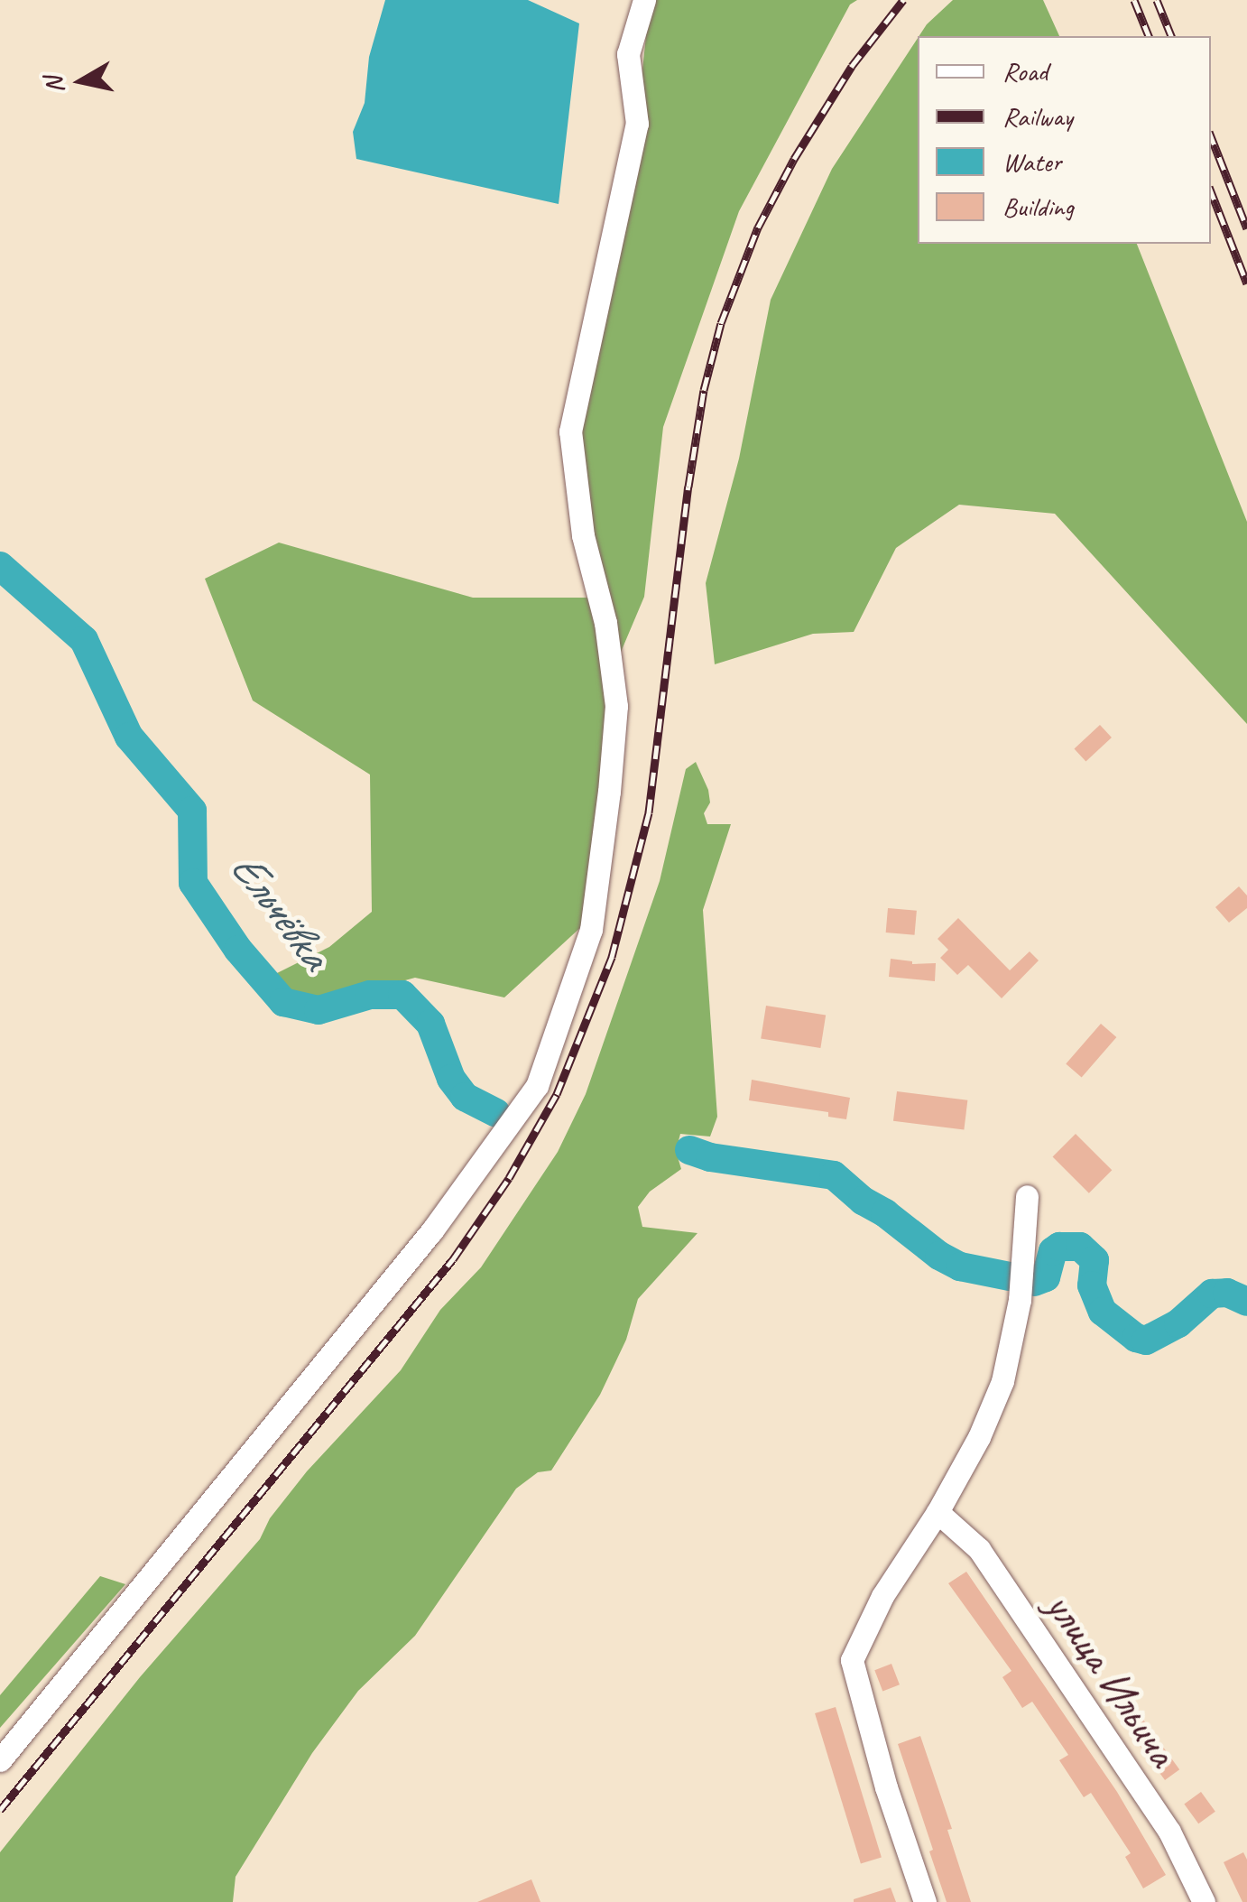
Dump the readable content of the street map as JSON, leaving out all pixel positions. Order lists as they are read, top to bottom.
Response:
{
  "streets": {
    "street": ["улица Ильича"]
  },
  "water": ["Ельчёвка"],
  "legend": [
    "Road",
    "Railway",
    "Water",
    "Building"
  ],
  "north": "left"
}
